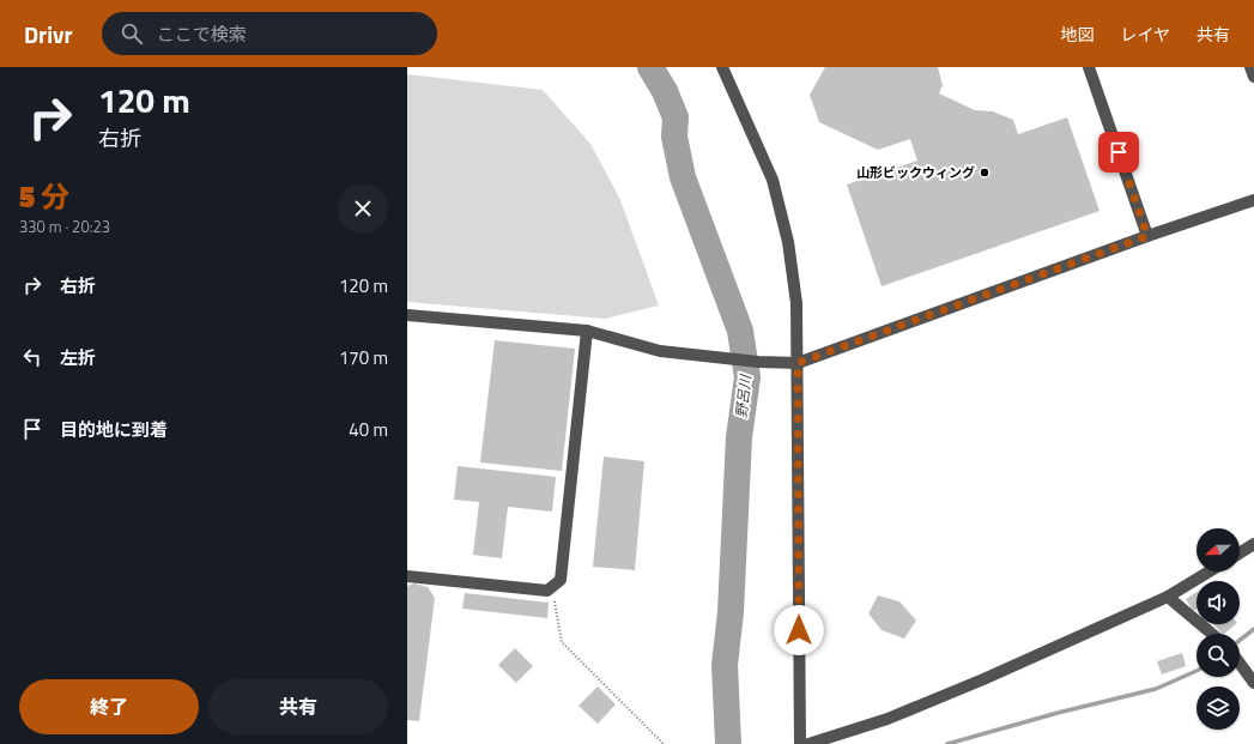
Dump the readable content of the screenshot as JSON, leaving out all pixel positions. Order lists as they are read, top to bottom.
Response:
{
  "water": ["野呂川"],
  "places": ["山形ビックウィング"],
  "north": "left",
  "page": {
    "header": "Drivr",
    "search": "ここで検索",
    "nav": ["地図", "レイヤ", "共有"],
    "turn": ["120 m", "右折"],
    "heading": ["5 分", "330 m · 20:23"],
    "list": [
      {
        "name": "右折",
        "value": "120 m"
      },
      {
        "name": "左折",
        "value": "170 m"
      },
      {
        "name": "目的地に到着",
        "value": "40 m"
      }
    ],
    "buttons": ["終了", "共有"]
  }
}
